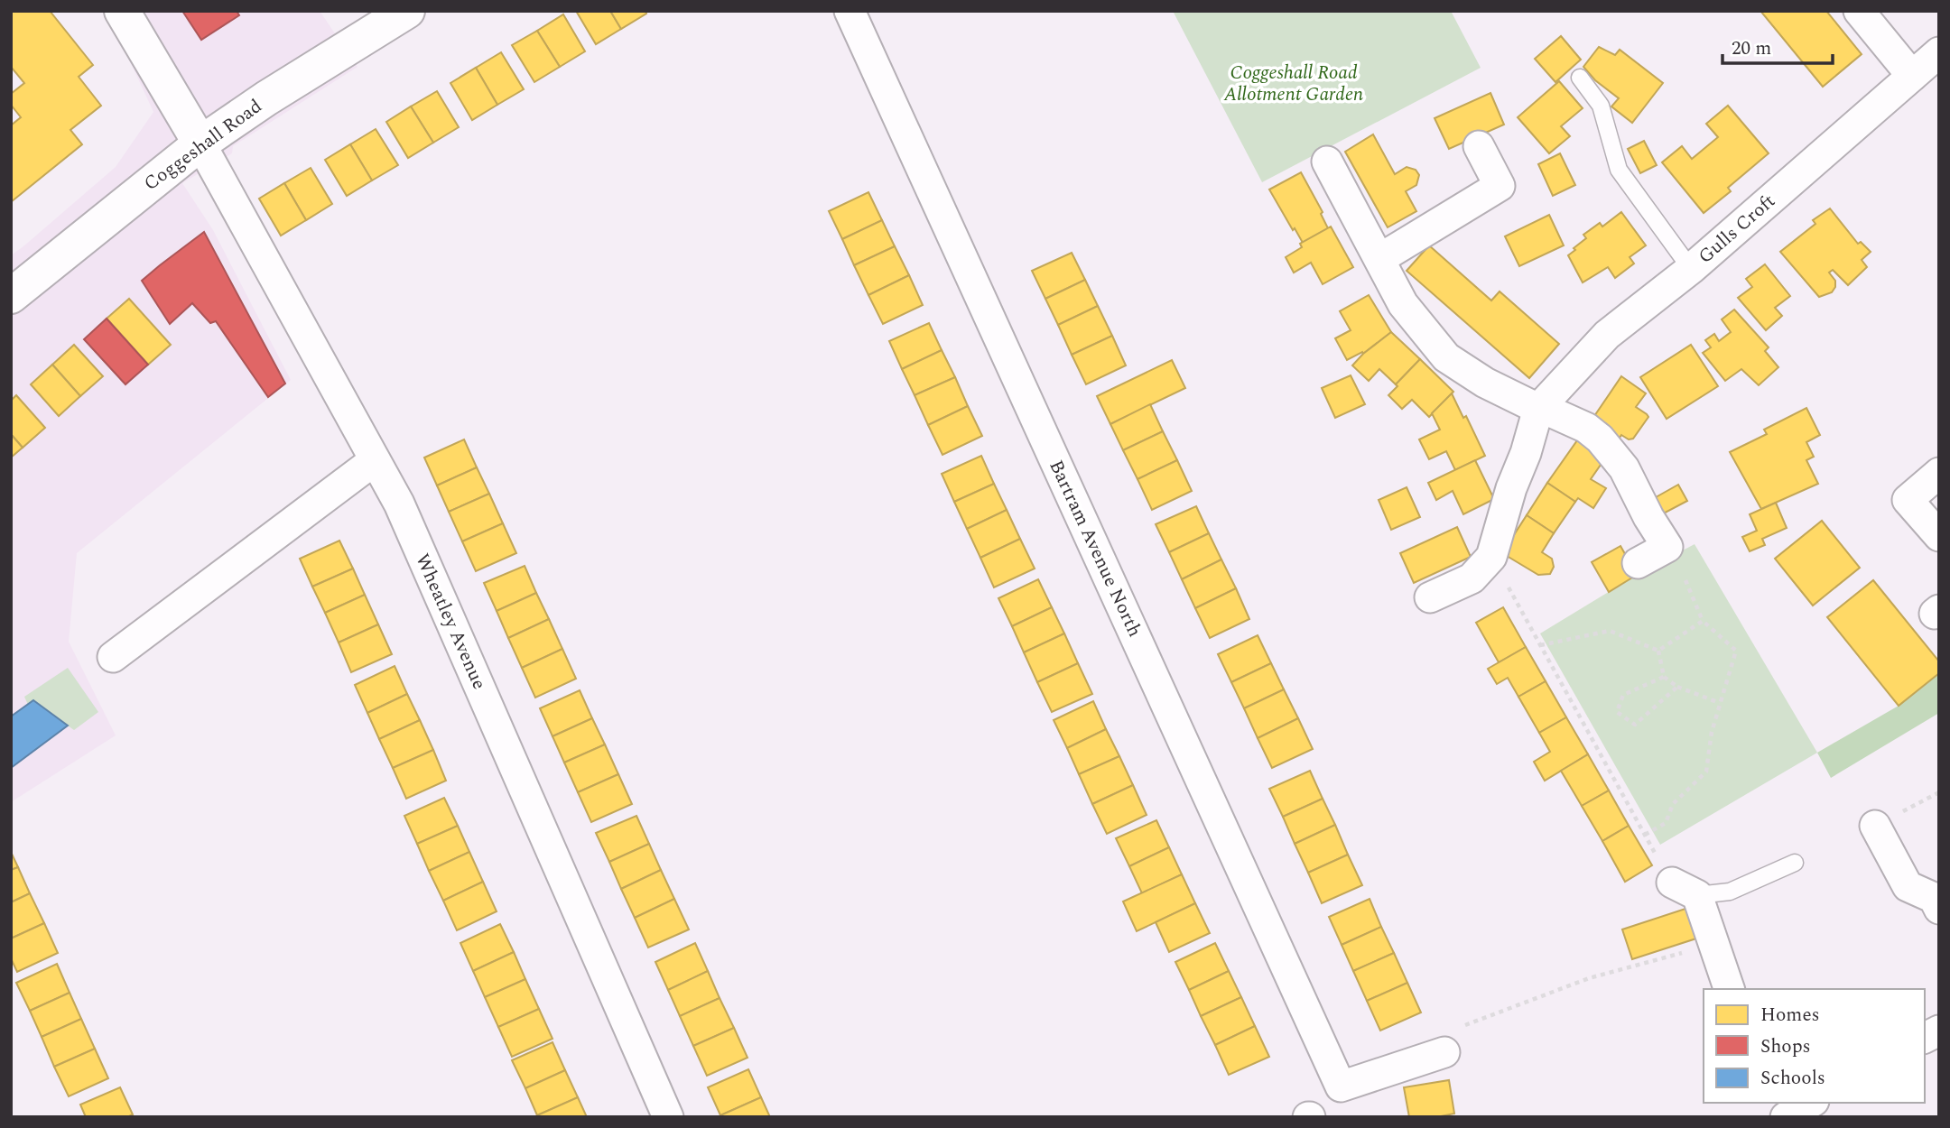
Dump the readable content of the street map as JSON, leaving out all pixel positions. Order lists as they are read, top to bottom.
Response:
{
  "streets": {
    "main road": ["Coggeshall Road"],
    "street": ["Gulls Croft", "Bartram Avenue North", "Wheatley Avenue"]
  },
  "crossings": [
    ["Coggeshall Road", "Wheatley Avenue"]
  ],
  "parks": ["Coggeshall Road Allotment Garden"],
  "legend": ["Homes", "Shops", "Schools"],
  "scale_bar": "20 m"
}
